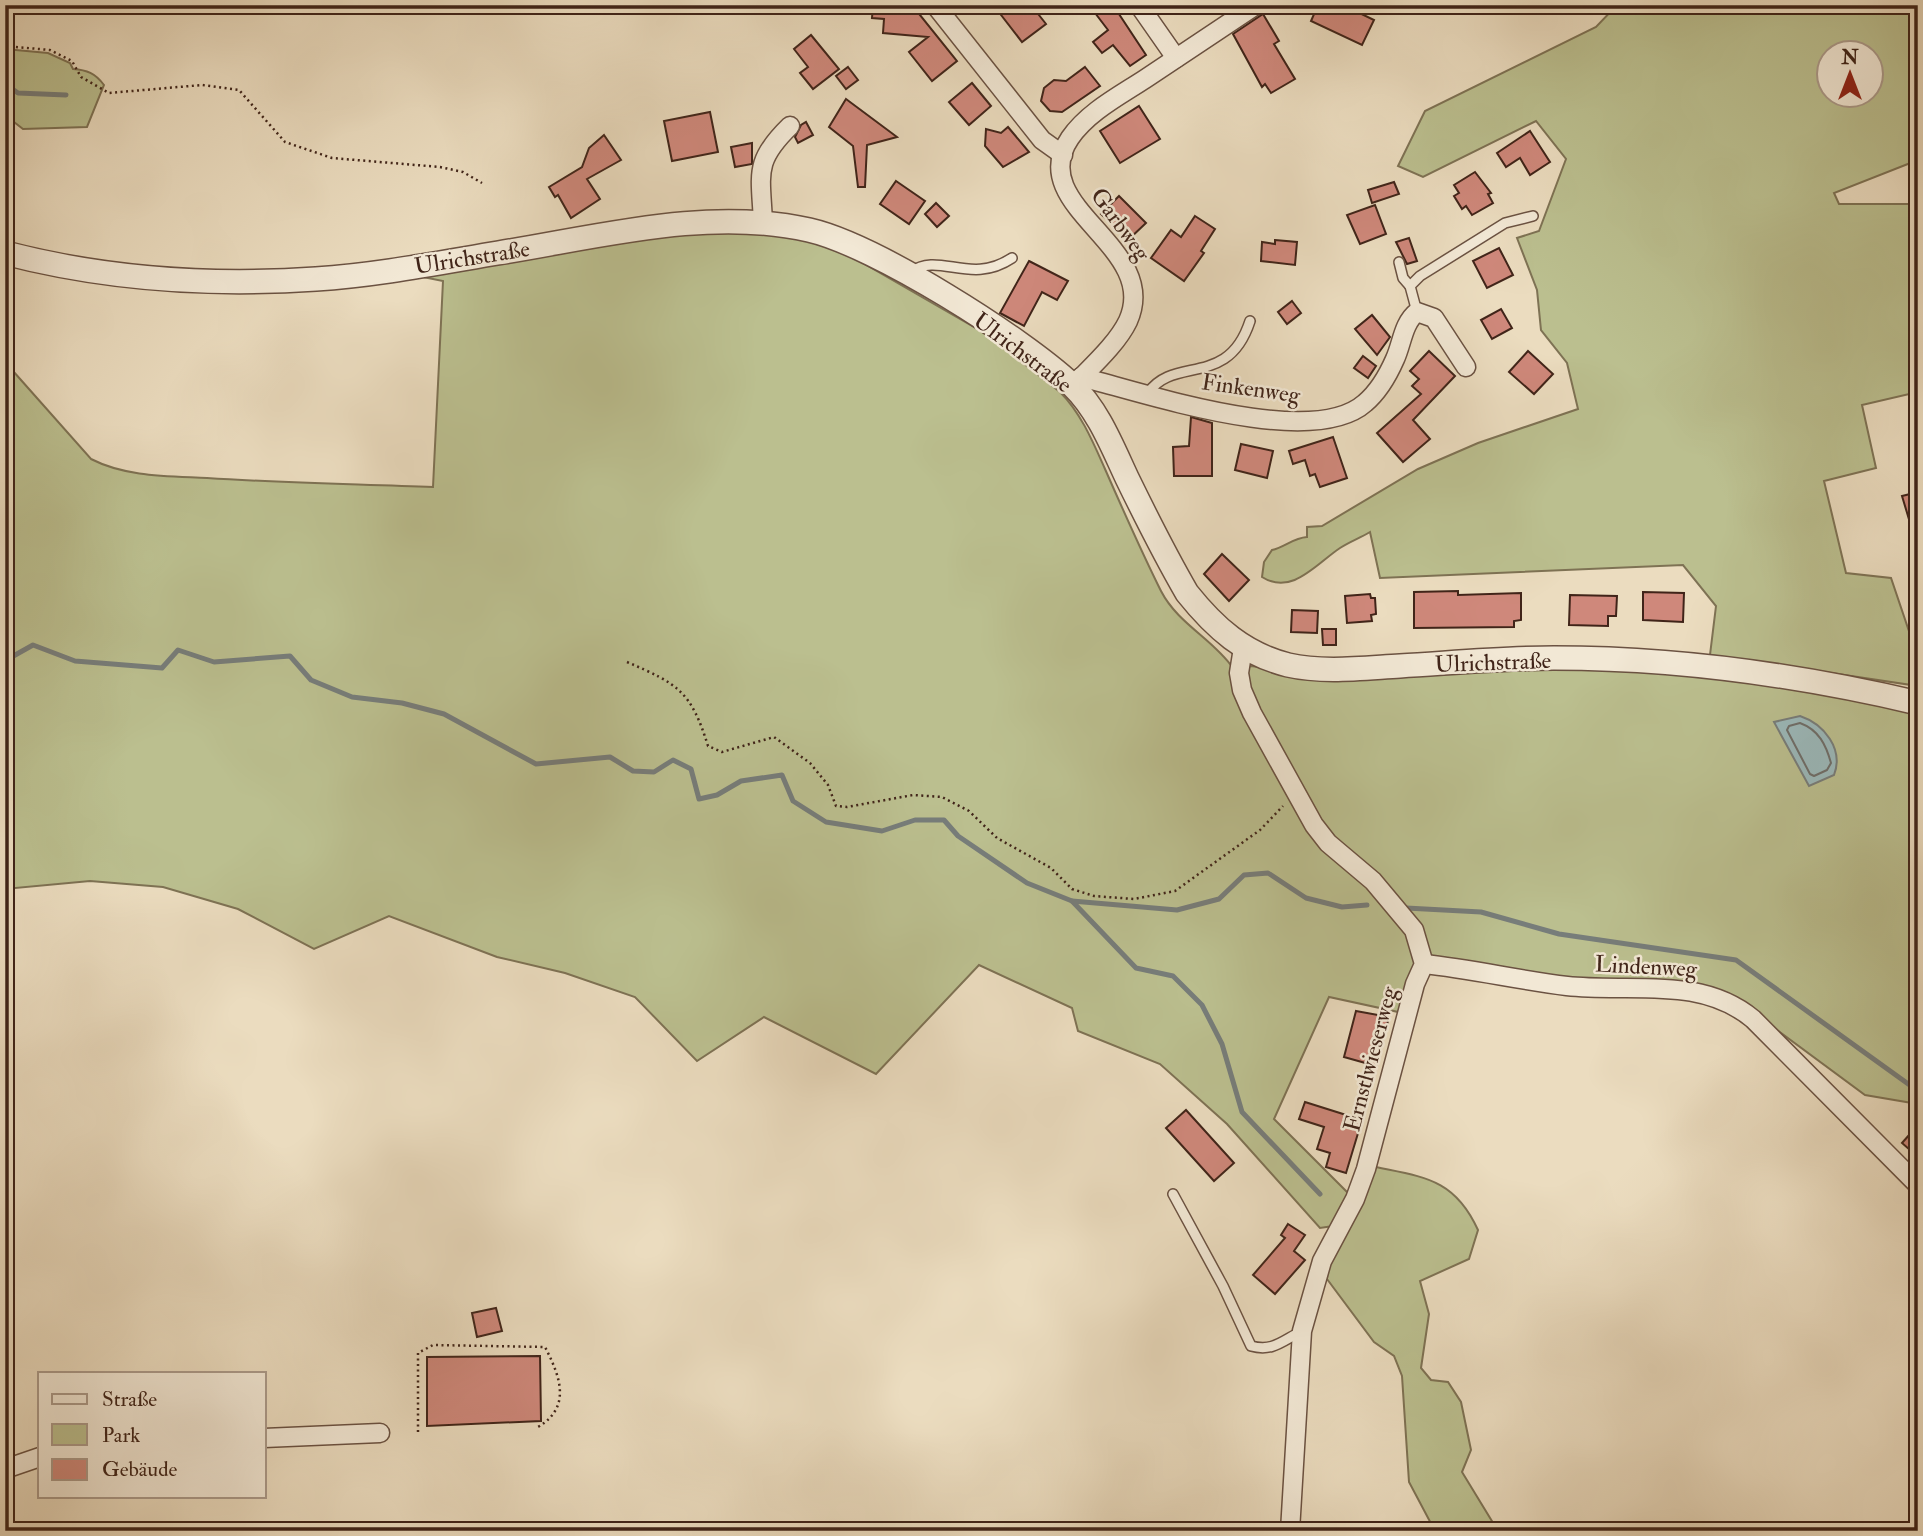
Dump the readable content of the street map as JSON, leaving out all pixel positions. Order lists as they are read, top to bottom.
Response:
{
  "streets": {
    "street": [
      "Garbweg",
      "Ulrichstraße",
      "Finkenweg",
      "Lindenweg",
      "Ernstlwieserweg"
    ]
  },
  "crossings": [
    ["Garbweg", "Ulrichstraße"],
    ["Garbweg", "Finkenweg"],
    ["Ulrichstraße", "Finkenweg"],
    ["Lindenweg", "Ernstlwieserweg"]
  ],
  "legend": ["Straße", "Park", "Gebäude"],
  "north": "top"
}
